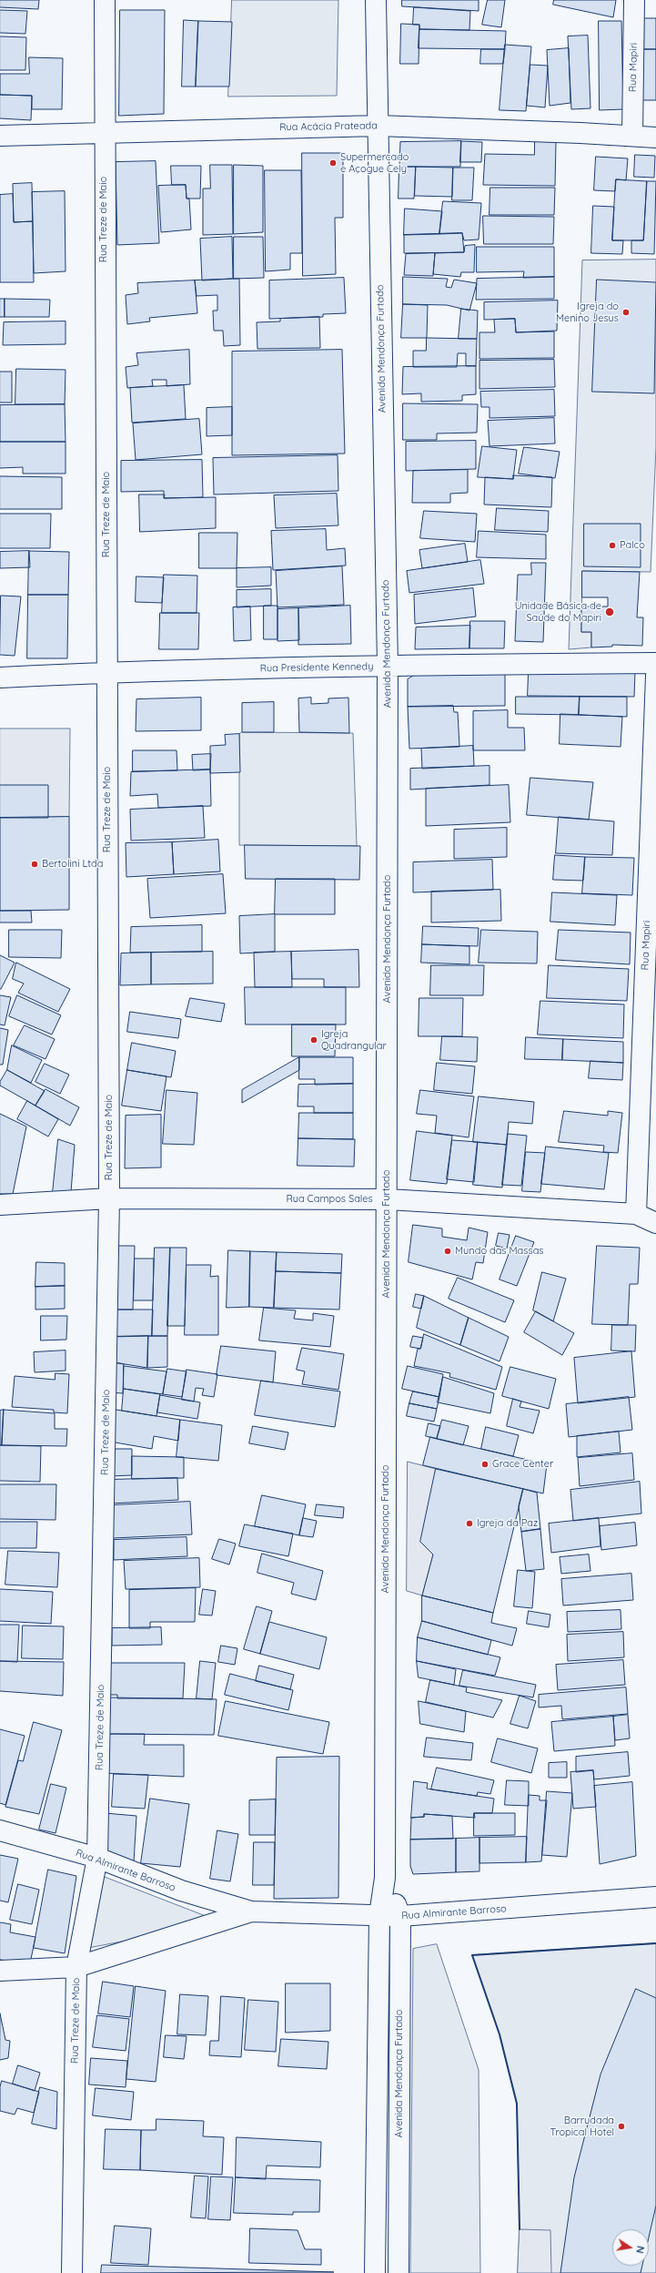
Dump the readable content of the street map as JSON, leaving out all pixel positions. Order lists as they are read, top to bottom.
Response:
{
  "streets": {
    "street": [
      "Rua Mapiri",
      "Rua Acácia Prateada",
      "Rua Treze de Maio",
      "Avenida Mendonça Furtado",
      "Rua Presidente Kennedy",
      "Rua Campos Sales",
      "Rua Almirante Barroso"
    ]
  },
  "crossings": [
    ["Rua Mapiri", "Rua Acácia Prateada"],
    ["Rua Mapiri", "Rua Campos Sales"],
    ["Rua Acácia Prateada", "Rua Treze de Maio"],
    ["Rua Acácia Prateada", "Avenida Mendonça Furtado"],
    ["Rua Treze de Maio", "Rua Presidente Kennedy"],
    ["Rua Treze de Maio", "Rua Campos Sales"],
    ["Rua Treze de Maio", "Rua Almirante Barroso"],
    ["Avenida Mendonça Furtado", "Rua Presidente Kennedy"],
    ["Avenida Mendonça Furtado", "Rua Campos Sales"],
    ["Avenida Mendonça Furtado", "Rua Almirante Barroso"]
  ],
  "places": [
    "Supermercado e Açogue Cely",
    "Igreja do Menino Jesus",
    "Palco",
    "Unidade Básica de Saúde do Mapiri",
    "Bertolini Ltda",
    "Igreja Quadrangular",
    "Mundo das Massas",
    "Grace Center",
    "Igreja da Paz",
    "Barrudada Tropical Hotel"
  ],
  "north": "right"
}
